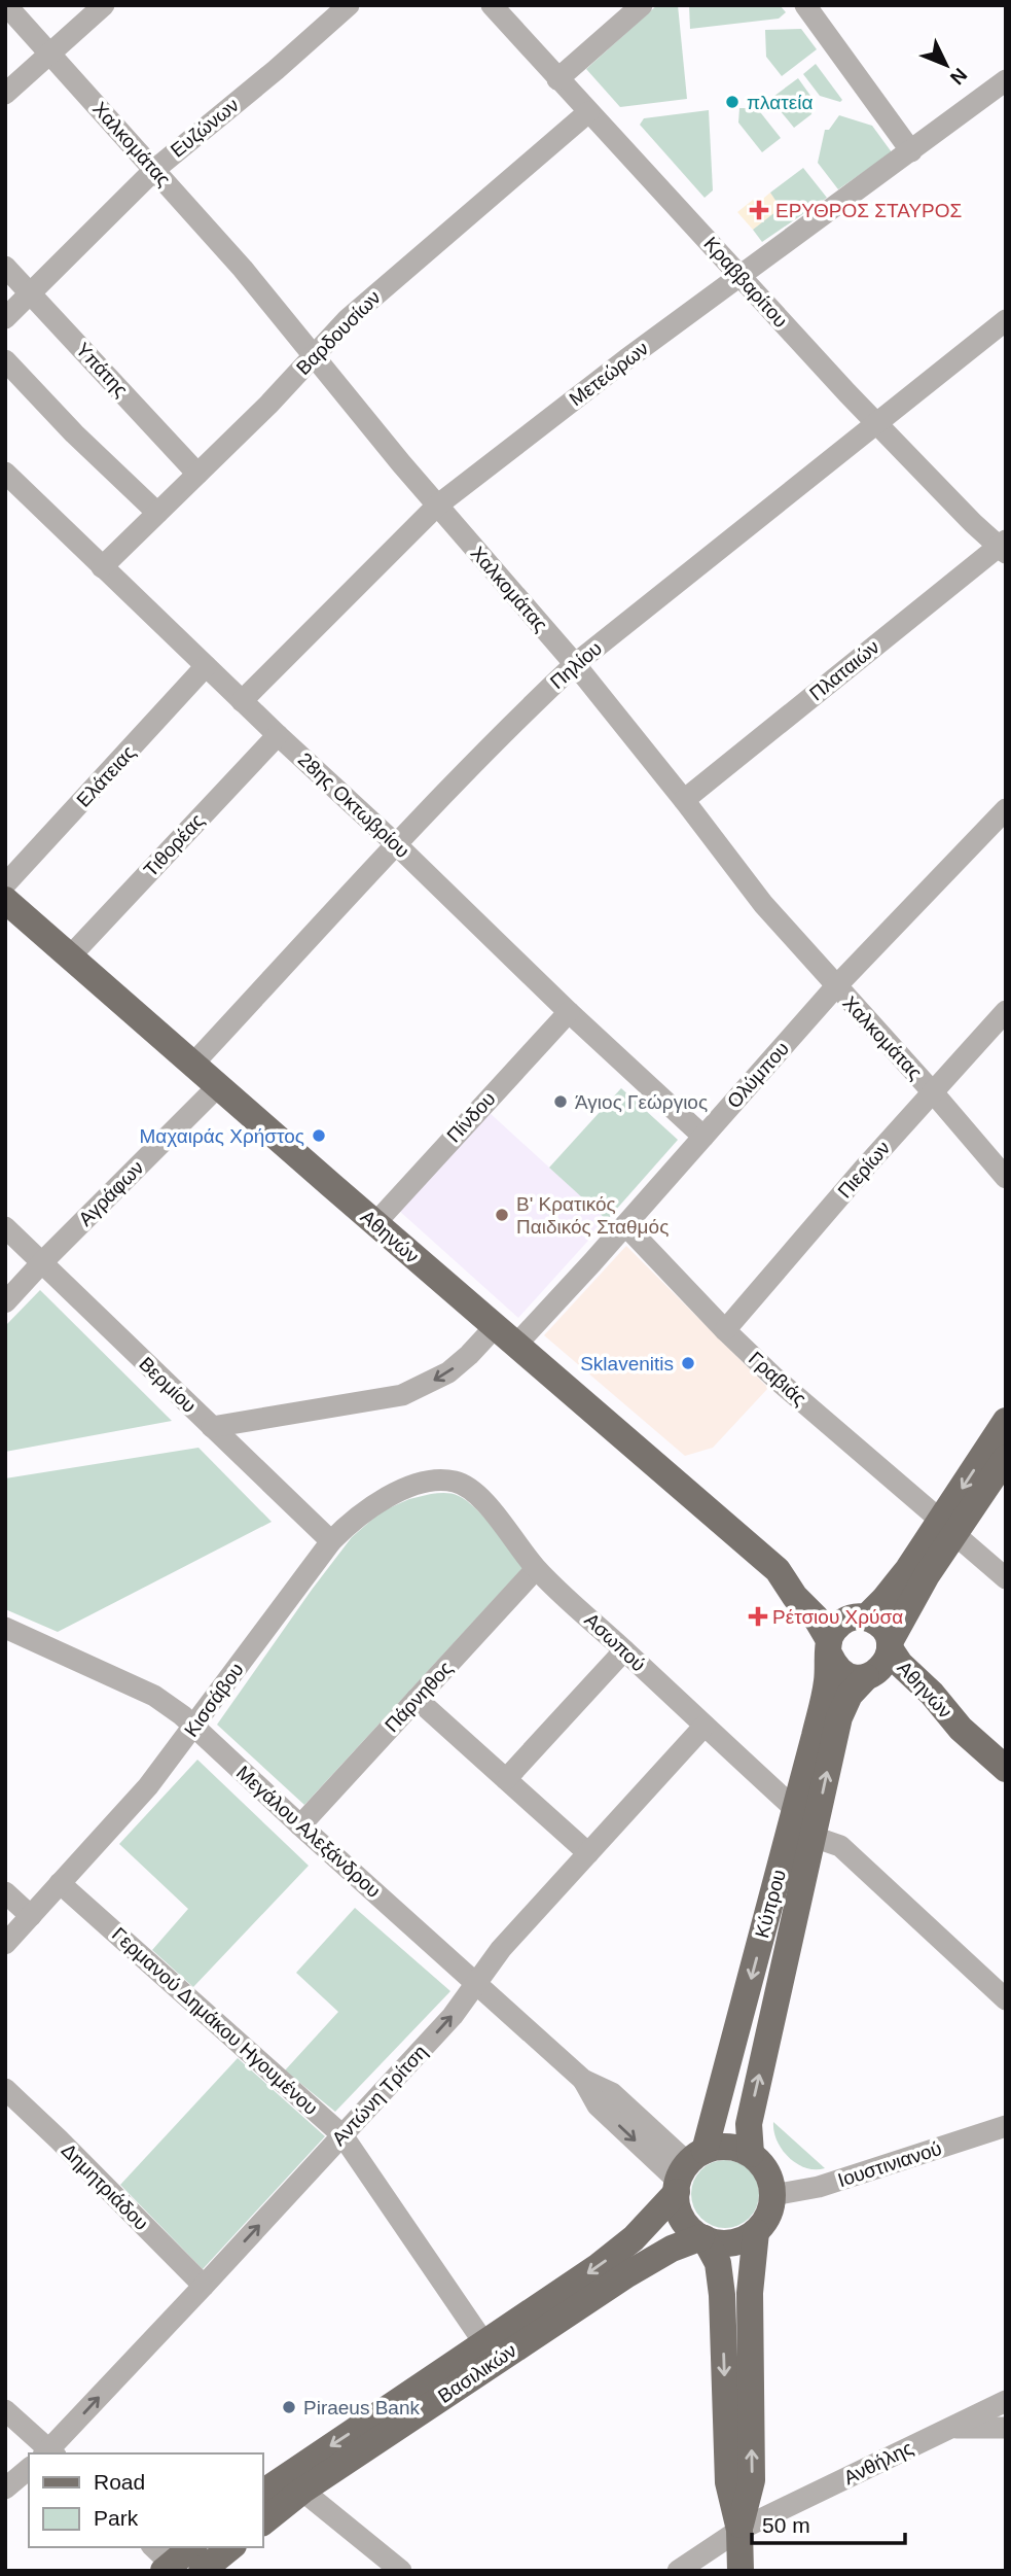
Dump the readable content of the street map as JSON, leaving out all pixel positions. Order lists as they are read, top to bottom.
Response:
{
  "streets": {
    "main road": ["Αθηνών", "Κύπρου", "Βασιλικών"],
    "street": [
      "Ευζώνων",
      "Χαλκομάτας",
      "Κραββαρίτου",
      "Βαρδουσίων",
      "Υπάτης",
      "Μετεώρων",
      "Πηλίου",
      "Πλαταιών",
      "Ελάτειας",
      "28ης Οκτωβρίου",
      "Τιθορέας",
      "Ολύμπου",
      "Πίνδου",
      "Πιερίων",
      "Αγράφων",
      "Γραβιάς",
      "Βερμίου",
      "Ασωπού",
      "Πάρνηθος",
      "Κισσάβου",
      "Μεγάλου Αλεξάνδρου",
      "Γερμανού Δημάκου Ηγουμένου",
      "Αντώνη Τρίτση",
      "Ιουστινιανού",
      "Δημητριάδου",
      "Ανθήλης"
    ]
  },
  "crossings": [
    ["Ευζώνων", "Χαλκομάτας"],
    ["Ευζώνων", "Υπάτης"],
    ["Χαλκομάτας", "Βαρδουσίων"],
    ["Χαλκομάτας", "Μετεώρων"],
    ["Χαλκομάτας", "Πηλίου"],
    ["Χαλκομάτας", "Πλαταιών"],
    ["Χαλκομάτας", "Ολύμπου"],
    ["Χαλκομάτας", "Πιερίων"],
    ["Κραββαρίτου", "Βαρδουσίων"],
    ["Κραββαρίτου", "Μετεώρων"],
    ["Κραββαρίτου", "Πηλίου"],
    ["Κραββαρίτου", "Πλαταιών"],
    ["Βαρδουσίων", "Υπάτης"],
    ["Βαρδουσίων", "28ης Οκτωβρίου"],
    ["Μετεώρων", "28ης Οκτωβρίου"],
    ["Πηλίου", "28ης Οκτωβρίου"],
    ["Πηλίου", "Αθηνών"],
    ["Ελάτειας", "28ης Οκτωβρίου"],
    ["28ης Οκτωβρίου", "Τιθορέας"],
    ["28ης Οκτωβρίου", "Ολύμπου"],
    ["28ης Οκτωβρίου", "Πίνδου"],
    ["Τιθορέας", "Αθηνών"],
    ["Ολύμπου", "Αθηνών"],
    ["Ολύμπου", "Γραβιάς"],
    ["Πίνδου", "Αθηνών"],
    ["Πιερίων", "Γραβιάς"],
    ["Αγράφων", "Αθηνών"],
    ["Αγράφων", "Βερμίου"],
    ["Αθηνών", "Κύπρου"],
    ["Γραβιάς", "Κύπρου"],
    ["Βερμίου", "Κισσάβου"],
    ["Ασωπού", "Πάρνηθος"],
    ["Ασωπού", "Κισσάβου"],
    ["Ασωπού", "Κύπρου"],
    ["Ασωπού", "Αντώνη Τρίτση"],
    ["Πάρνηθος", "Μεγάλου Αλεξάνδρου"],
    ["Κισσάβου", "Μεγάλου Αλεξάνδρου"],
    ["Κισσάβου", "Γερμανού Δημάκου Ηγουμένου"],
    ["Μεγάλου Αλεξάνδρου", "Κύπρου"],
    ["Μεγάλου Αλεξάνδρου", "Αντώνη Τρίτση"],
    ["Μεγάλου Αλεξάνδρου", "Ιουστινιανού"],
    ["Μεγάλου Αλεξάνδρου", "Βασιλικών"],
    ["Κύπρου", "Ιουστινιανού"],
    ["Κύπρου", "Βασιλικών"],
    ["Γερμανού Δημάκου Ηγουμένου", "Αντώνη Τρίτση"],
    ["Γερμανού Δημάκου Ηγουμένου", "Βασιλικών"],
    ["Αντώνη Τρίτση", "Δημητριάδου"],
    ["Ιουστινιανού", "Βασιλικών"]
  ],
  "one_way": ["Αντώνη Τρίτση"],
  "places": {
    "other": [
      "πλατεία",
      "Άγιος Γεώργιος",
      "Μαχαιράς Χρήστος",
      "B' Κρατικός Παιδικός Σταθμός",
      "Sklavenitis",
      "Piraeus Bank"
    ],
    "health": ["ΕΡΥΘΡΟΣ ΣΤΑΥΡΟΣ", "Ρέτσιου Χρύσα"]
  },
  "legend": ["Road", "Park"],
  "scale_bar": "50 m",
  "north": "bottom right"
}
